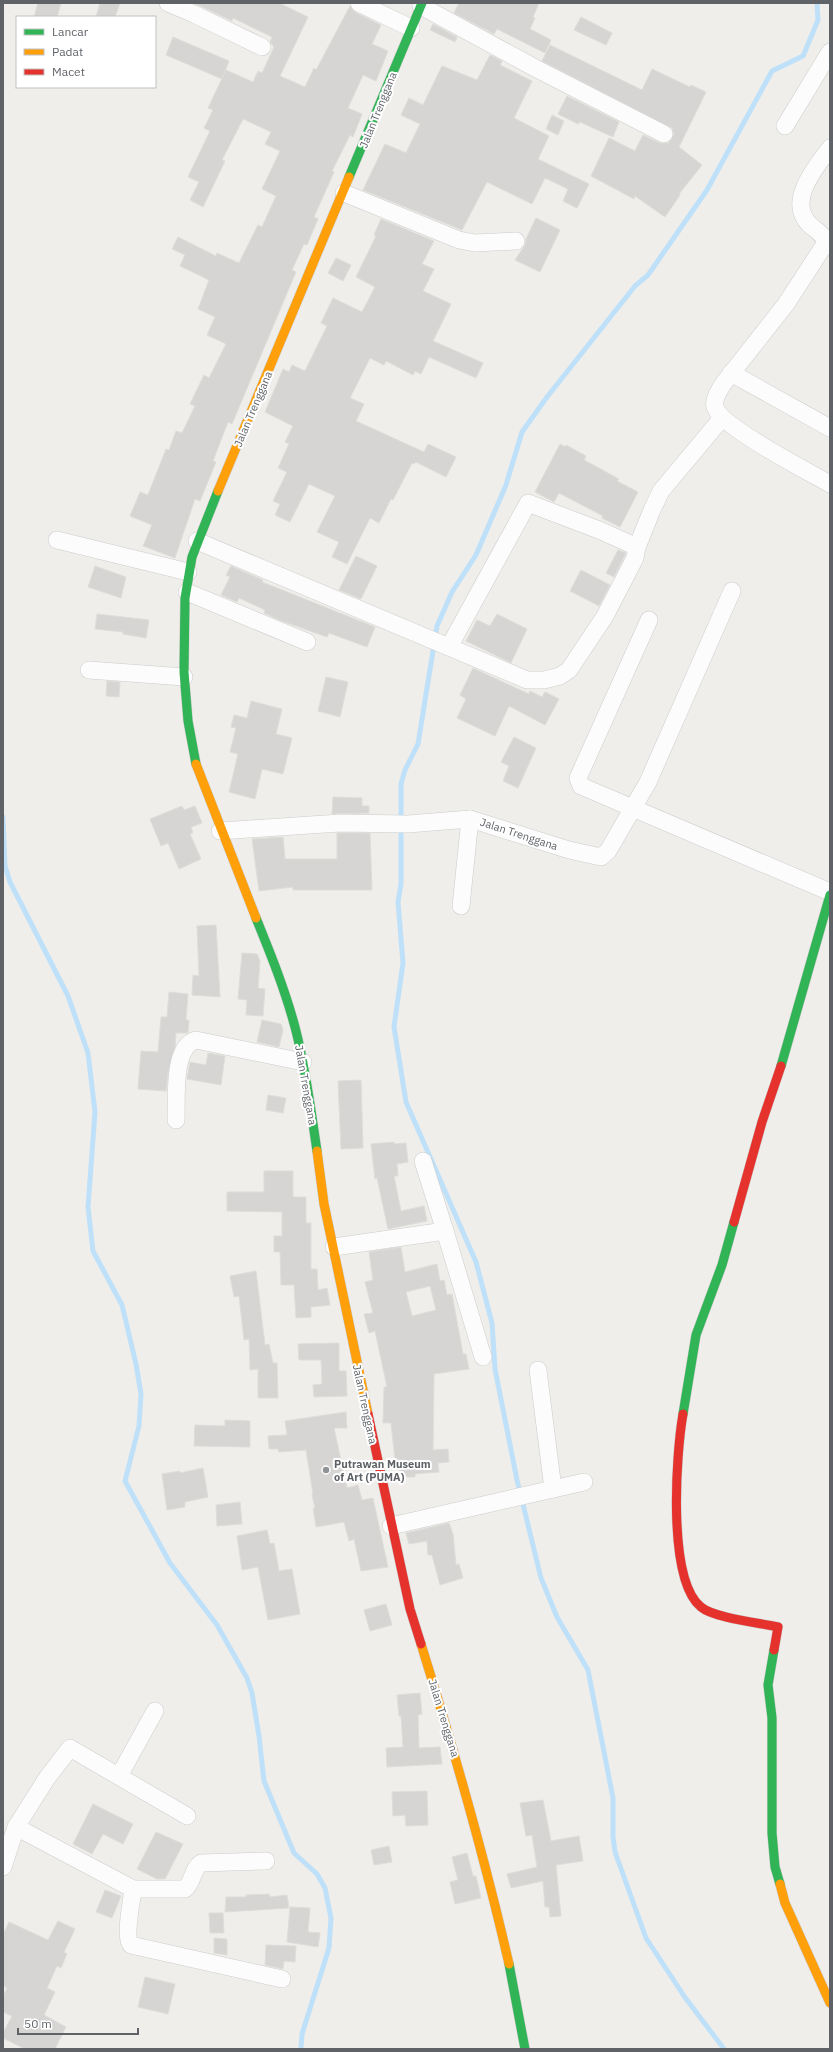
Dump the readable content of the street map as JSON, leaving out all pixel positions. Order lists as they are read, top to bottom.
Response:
{
  "streets": {
    "main road": ["Jalan Trenggana"]
  },
  "places": ["Putrawan Museum of Art (PUMA)"],
  "legend": ["Lancar", "Padat", "Macet"],
  "scale_bar": "50 m"
}
